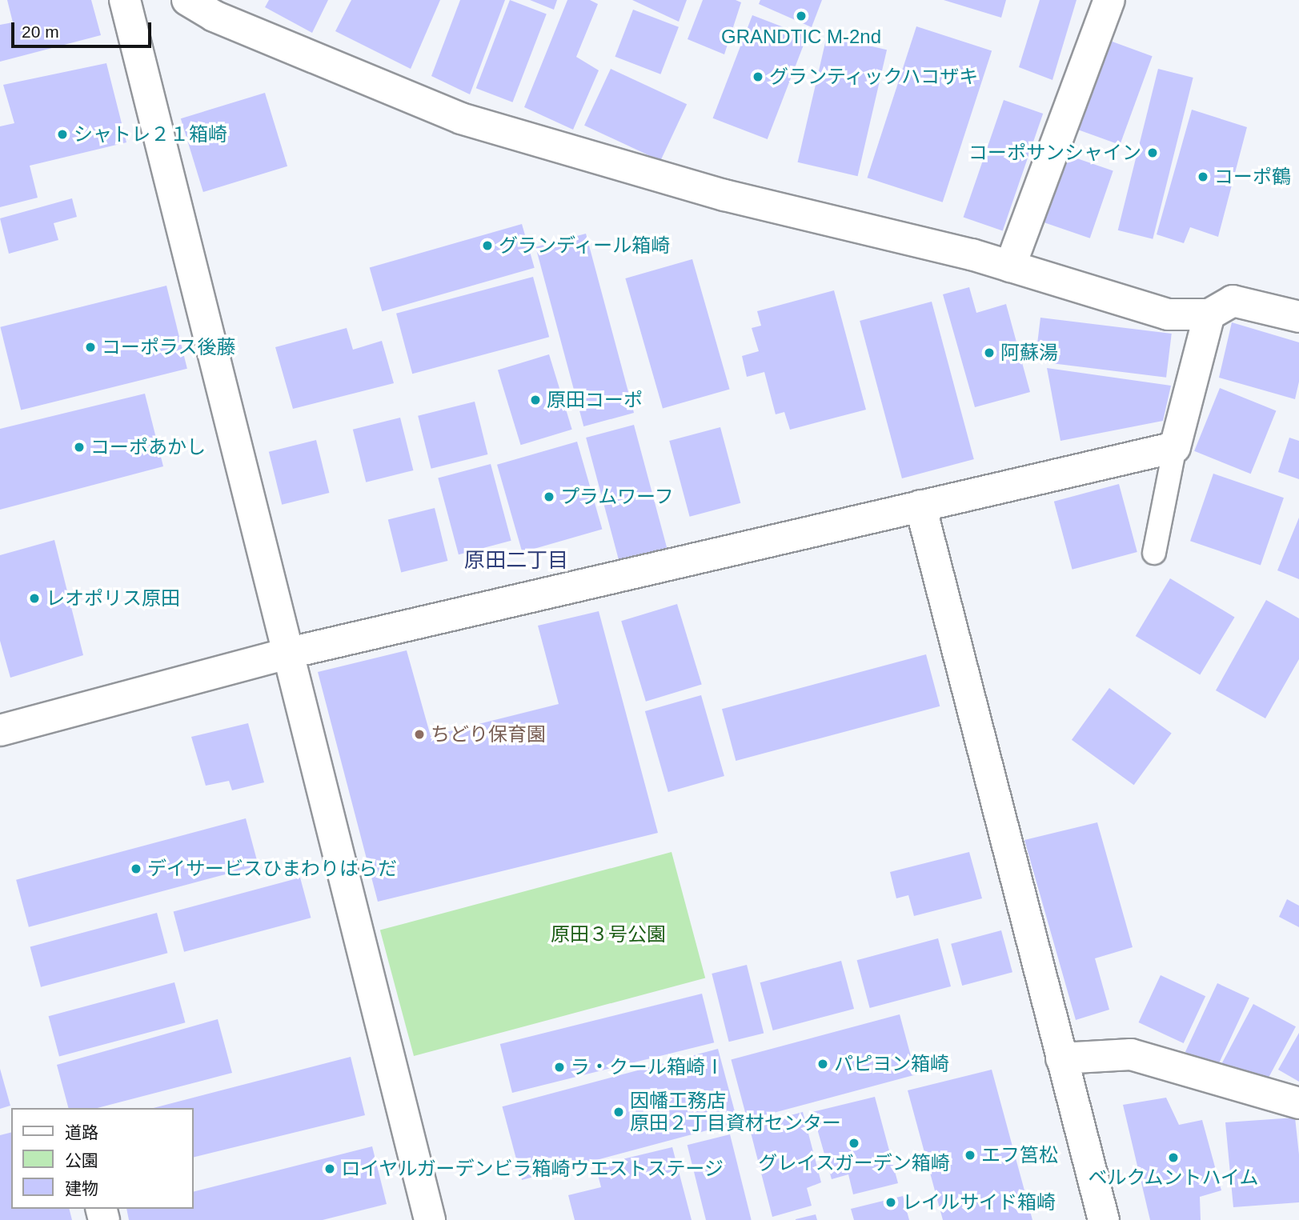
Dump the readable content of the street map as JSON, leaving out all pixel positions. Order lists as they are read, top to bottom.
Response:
{
  "districts": ["原田二丁目"],
  "parks": ["原田３号公園"],
  "places": [
    "GRANDTIC M-2nd",
    "グランティックハコザキ",
    "シャトレ２１箱崎",
    "コーポサンシャイン",
    "コーポ鶴",
    "グランディール箱崎",
    "コーポラス後藤",
    "阿蘇湯",
    "原田コーポ",
    "コーポあかし",
    "プラムワーフ",
    "レオポリス原田",
    "ちどり保育園",
    "デイサービスひまわりはらだ",
    "パピヨン箱崎",
    "ラ・クール箱崎Ⅰ",
    "因幡工務店 原田２丁目資材センター",
    "グレイスガーデン箱崎",
    "エフ筥松",
    "ベルクムントハイム",
    "ロイヤルガーデンビラ箱崎ウエストステージ",
    "レイルサイド箱崎"
  ],
  "legend": ["道路", "公園", "建物"],
  "scale_bar": "20 m"
}
